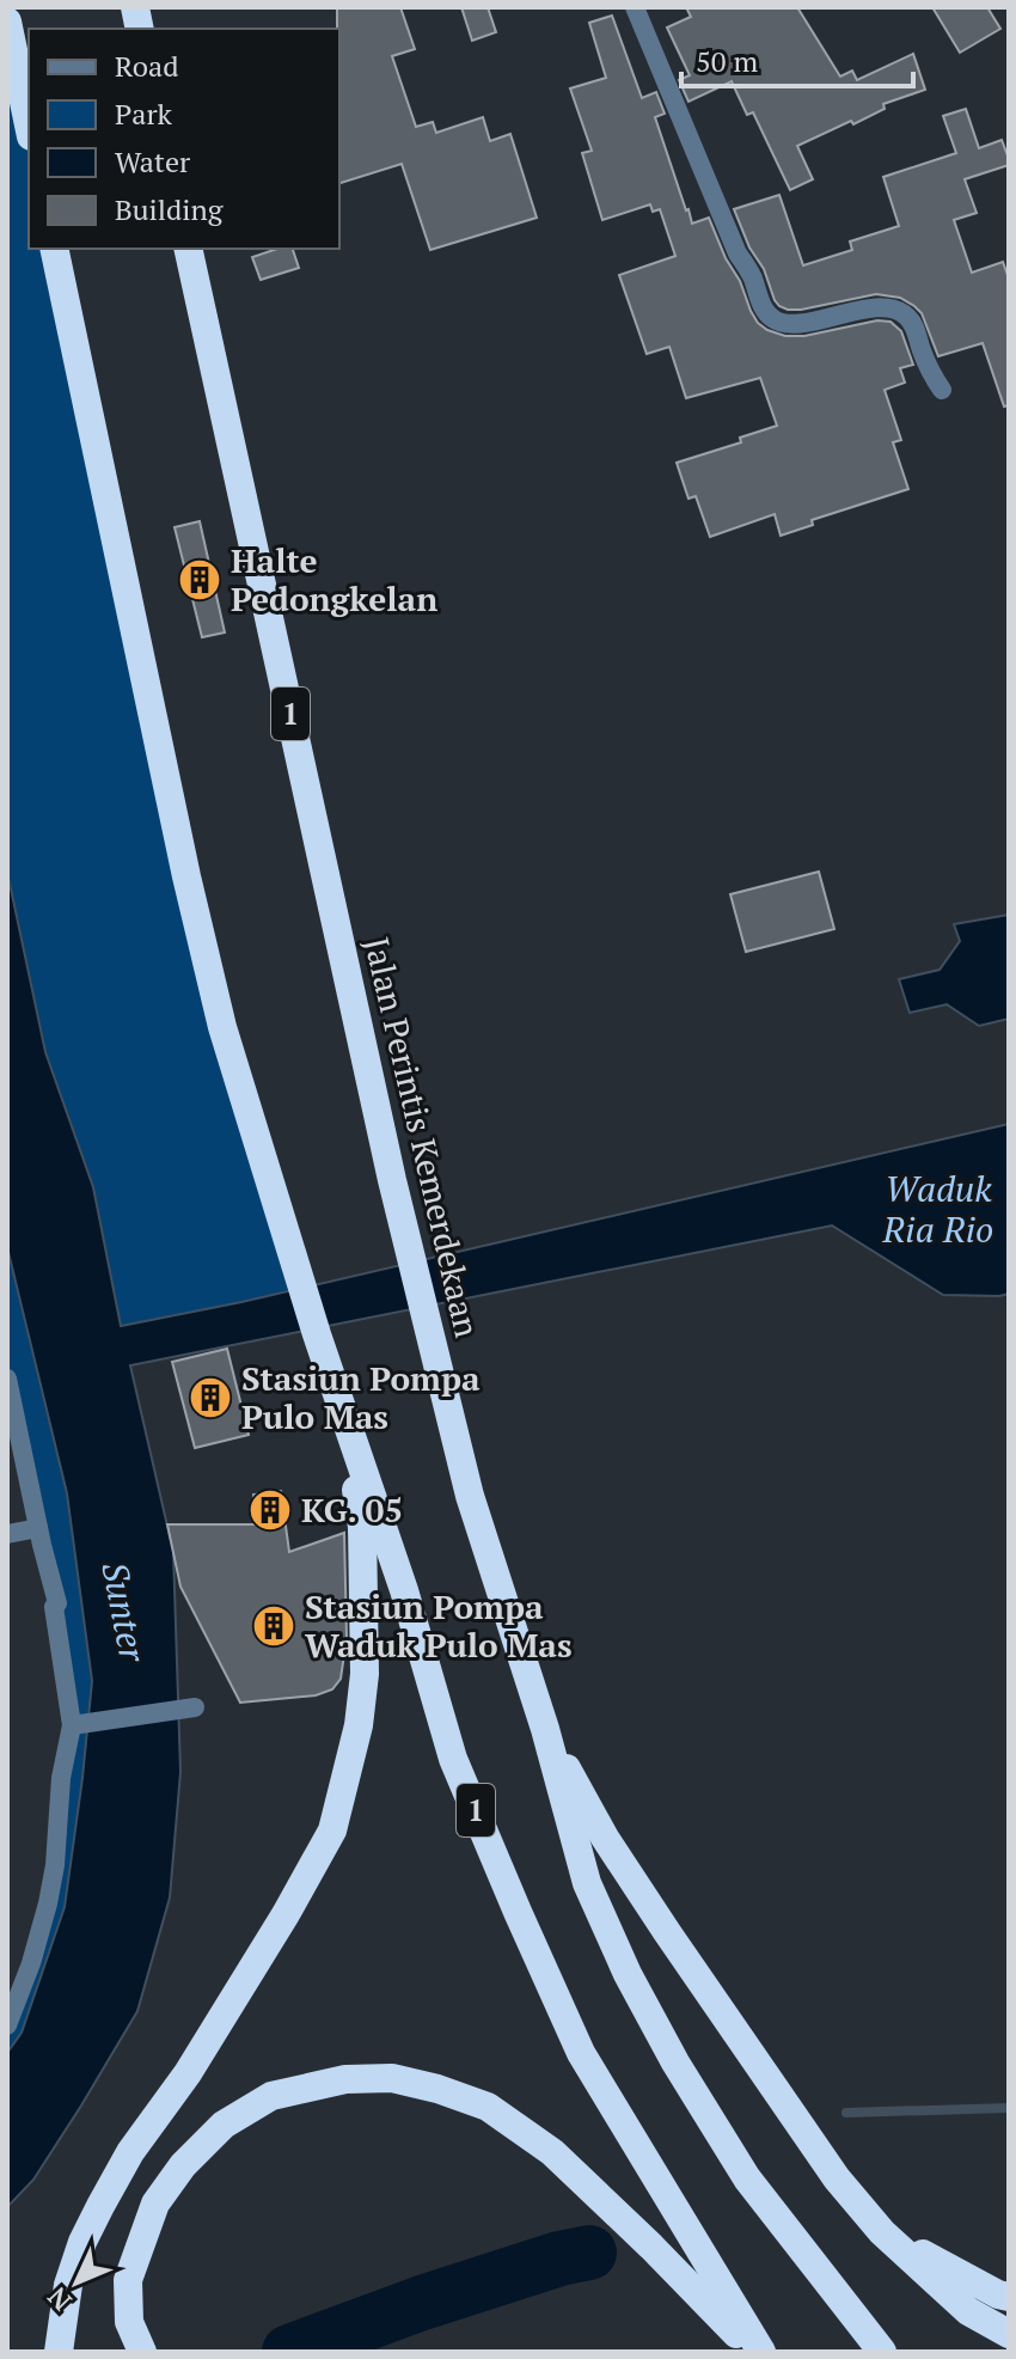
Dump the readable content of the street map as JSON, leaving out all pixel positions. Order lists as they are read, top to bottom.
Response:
{
  "streets": {
    "highway": ["1", "Jalan Perintis Kemerdekaan"]
  },
  "water": ["Waduk Ria Rio", "Sunter"],
  "places": {
    "building": [
      "Halte Pedongkelan",
      "Stasiun Pompa Pulo Mas",
      "KG. 05",
      "Stasiun Pompa Waduk Pulo Mas"
    ]
  },
  "legend": [
    "Road",
    "Park",
    "Water",
    "Building"
  ],
  "scale_bar": "50 m",
  "north": "bottom left"
}
